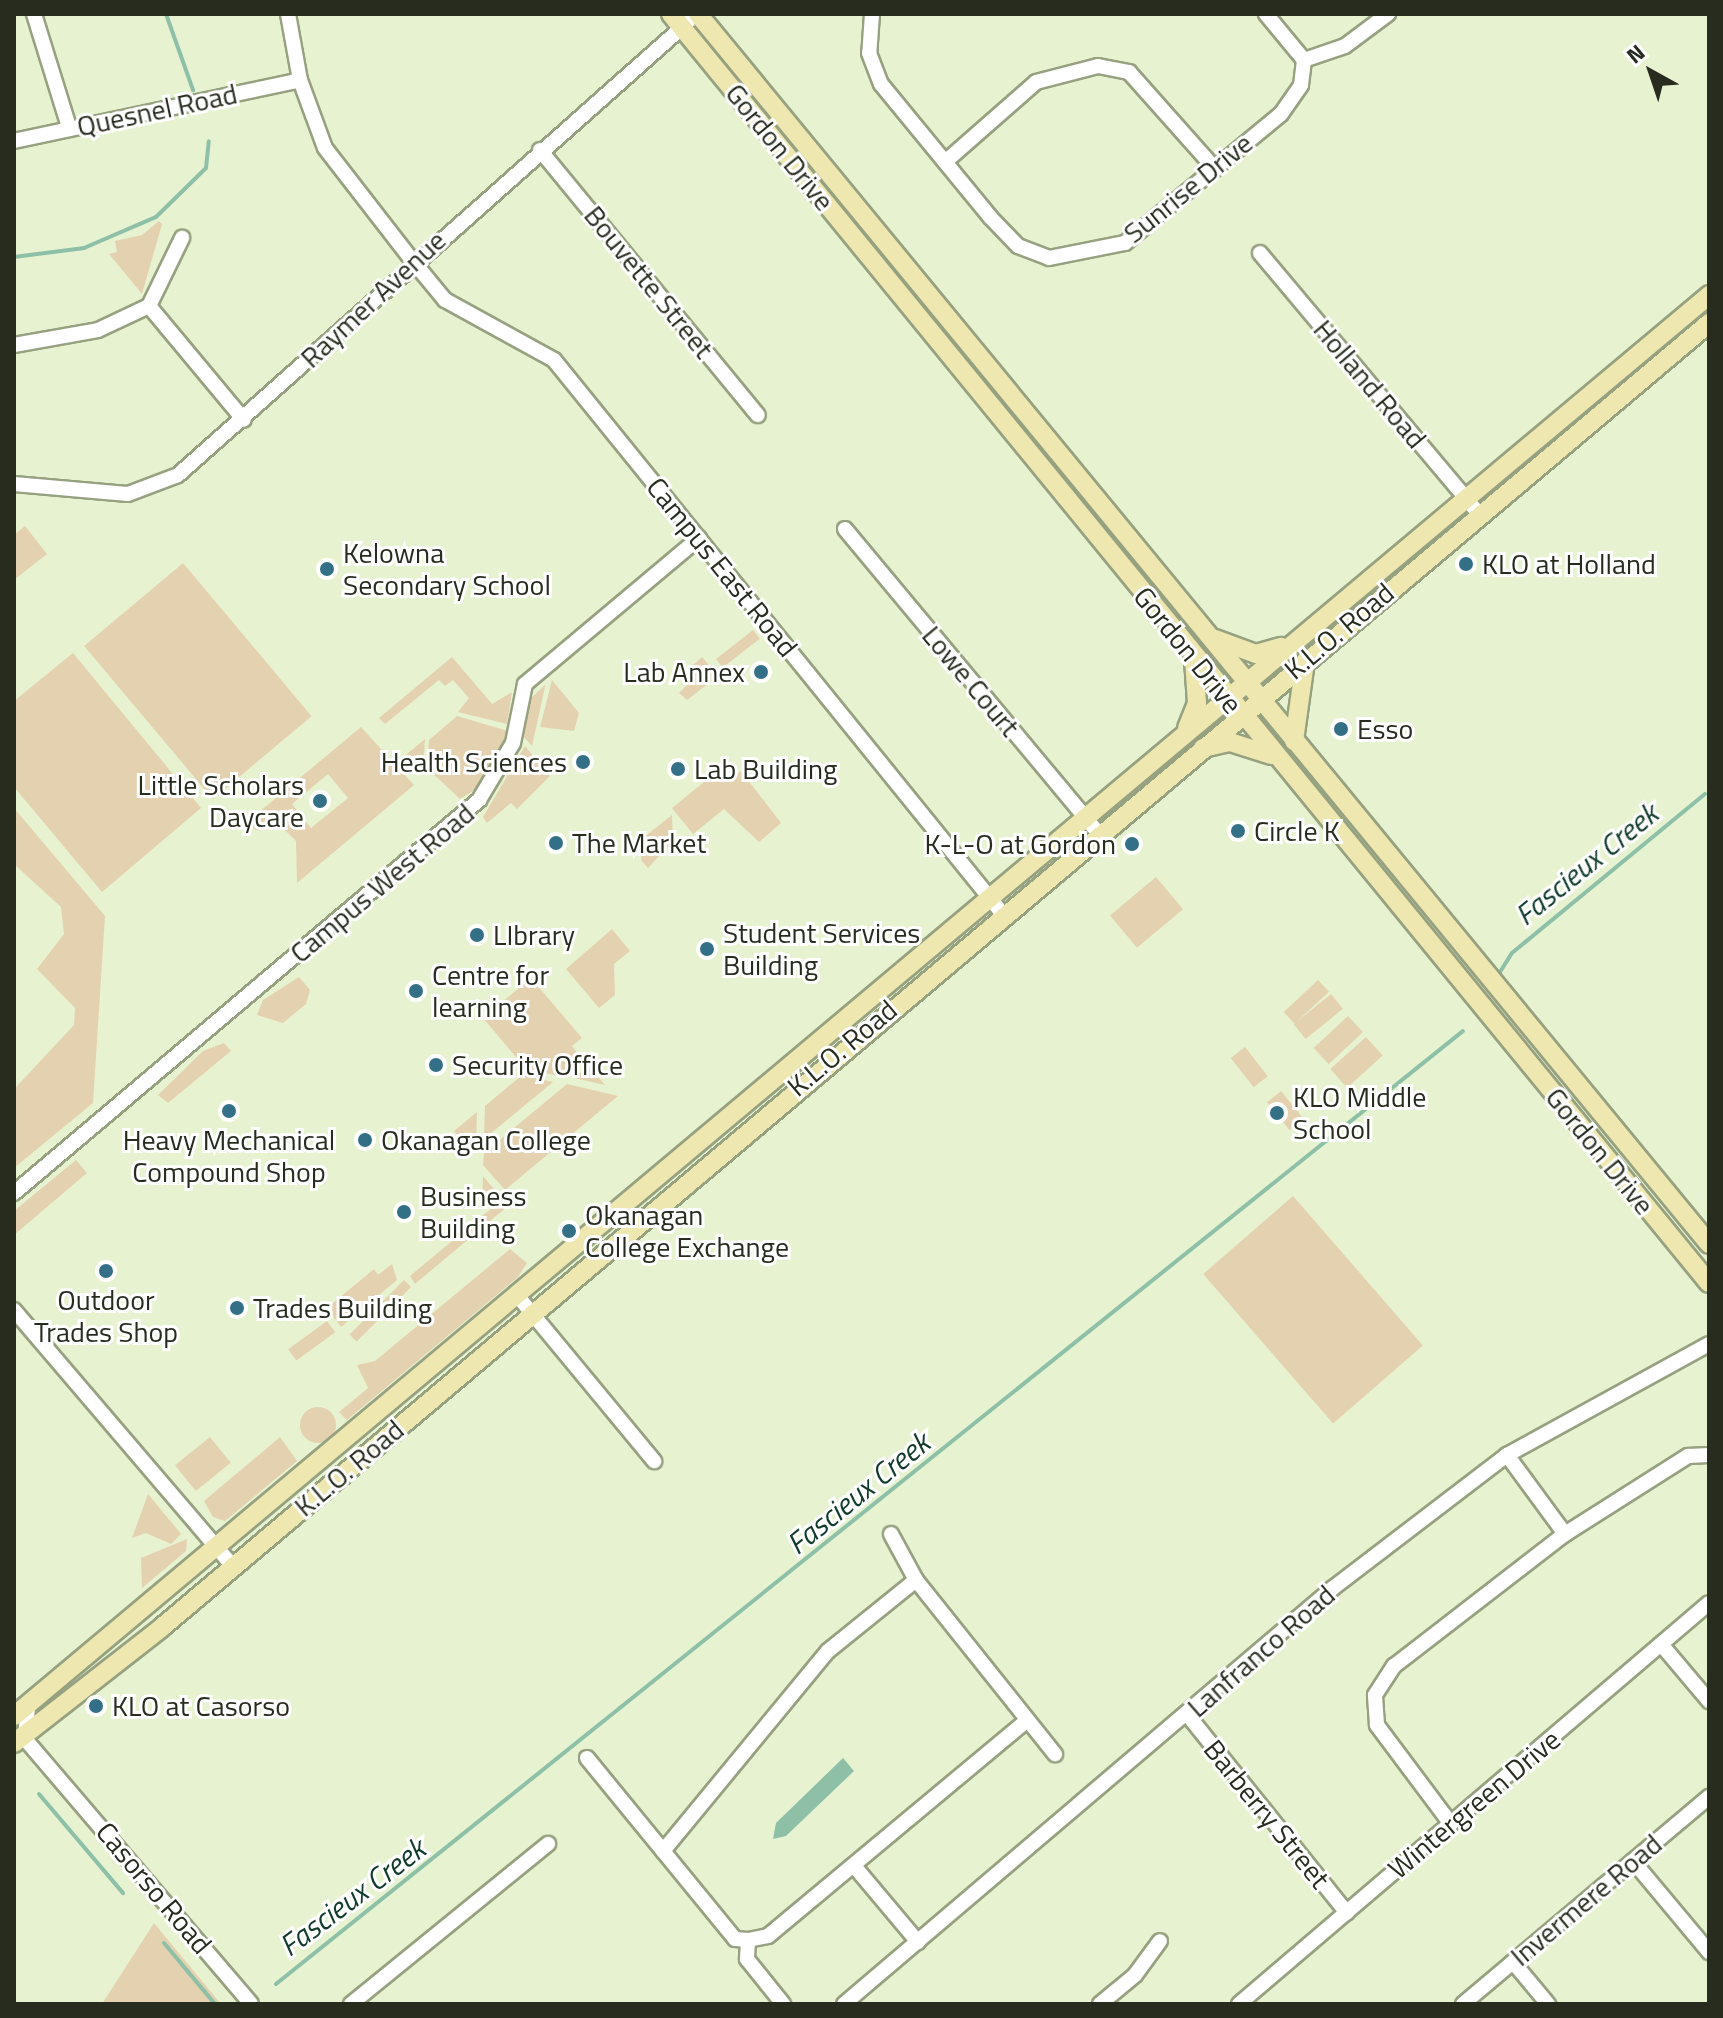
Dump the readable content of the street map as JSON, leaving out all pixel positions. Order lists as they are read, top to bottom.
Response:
{
  "streets": {
    "main road": ["Gordon Drive", "K.L.O. Road"],
    "street": [
      "Quesnel Road",
      "Sunrise Drive",
      "Bouvette Street",
      "Raymer Avenue",
      "Holland Road",
      "Campus East Road",
      "Lowe Court",
      "Campus West Road",
      "Lanfranco Road",
      "Wintergreen Drive",
      "Barberry Street",
      "Casorso Road",
      "Invermere Road"
    ]
  },
  "crossings": [
    ["Quesnel Road", "Campus East Road"],
    ["Gordon Drive", "Raymer Avenue"],
    ["Gordon Drive", "K.L.O. Road"],
    ["Bouvette Street", "Raymer Avenue"],
    ["Raymer Avenue", "Campus East Road"],
    ["Holland Road", "K.L.O. Road"],
    ["Campus East Road", "K.L.O. Road"],
    ["Campus East Road", "Campus West Road"],
    ["K.L.O. Road", "Lowe Court"],
    ["K.L.O. Road", "Casorso Road"],
    ["Lanfranco Road", "Barberry Street"],
    ["Wintergreen Drive", "Barberry Street"]
  ],
  "water": ["Fascieux Creek"],
  "places": [
    "KLO at Holland",
    "Kelowna Secondary School",
    "Lab Annex",
    "Esso",
    "Health Sciences",
    "Lab Building",
    "Little Scholars Daycare",
    "Circle K",
    "The Market",
    "K-L-O at Gordon",
    "LIbrary",
    "Student Services Building",
    "Centre for learning",
    "Security Office",
    "Heavy Mechanical Compound Shop",
    "KLO Middle School",
    "Okanagan College",
    "Business Building",
    "Okanagan College Exchange",
    "Outdoor Trades Shop",
    "Trades Building",
    "KLO at Casorso"
  ],
  "north": "top left"
}
